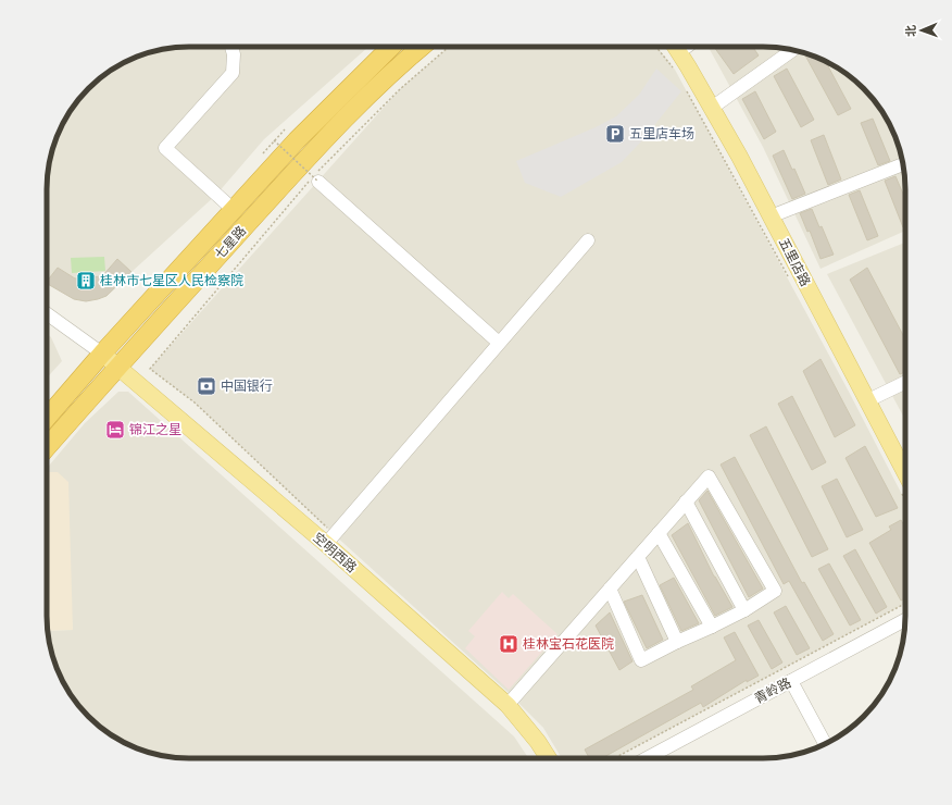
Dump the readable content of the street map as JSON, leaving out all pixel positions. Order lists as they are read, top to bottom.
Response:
{
  "streets": {
    "highway": ["七星路"],
    "main road": ["五里店路", "空明西路"],
    "street": ["青岭路"]
  },
  "crossings": [
    ["七星路", "空明西路"]
  ],
  "places": {
    "parking": ["五里店车场"],
    "building": ["桂林市七星区人民检察院"],
    "bank": ["中国银行"],
    "hotel": ["锦江之星"],
    "hospital": ["桂林宝石花医院"]
  },
  "north": "left"
}
